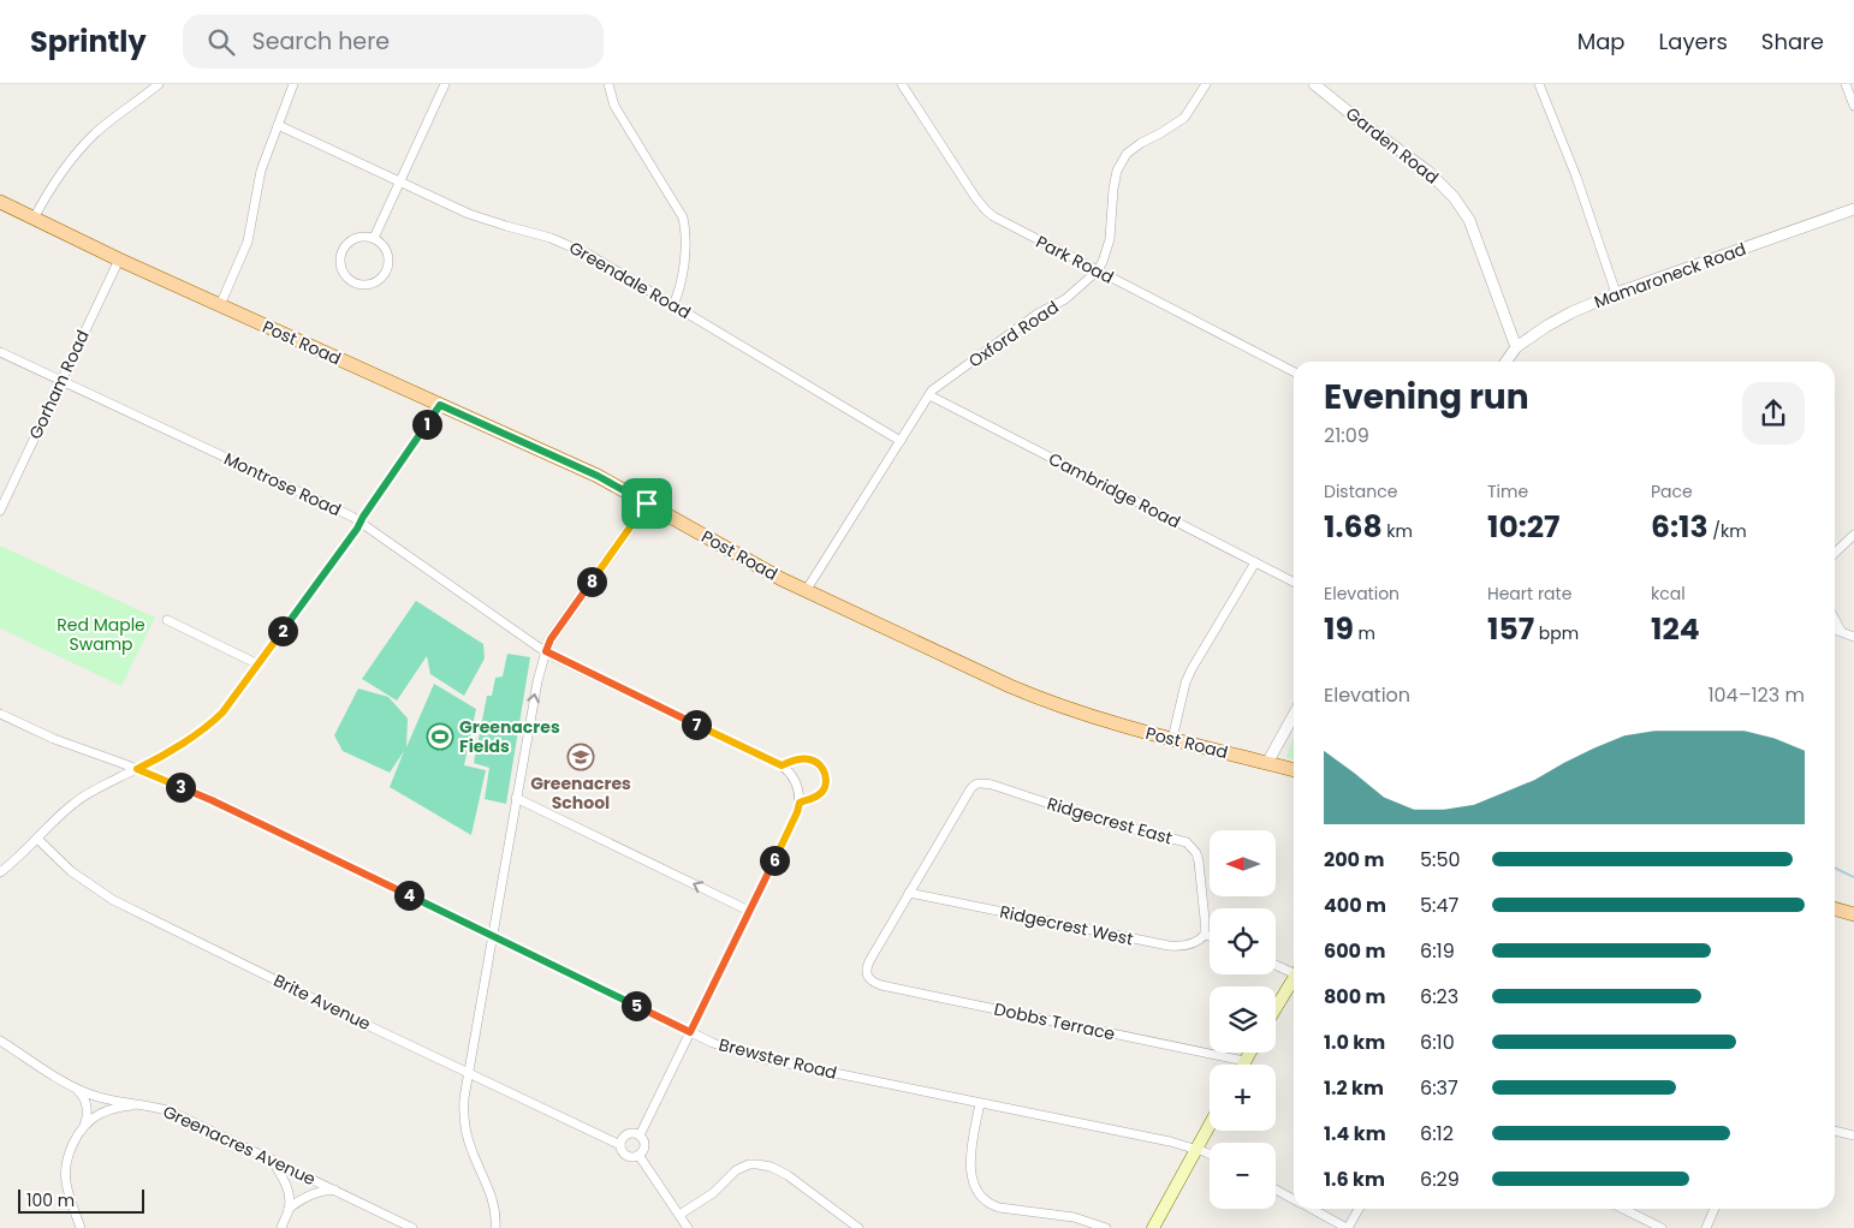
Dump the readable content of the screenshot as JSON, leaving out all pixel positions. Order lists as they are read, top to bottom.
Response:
{
  "streets": {
    "main road": ["Post Road"],
    "street": [
      "Garden Road",
      "Park Road",
      "Mamaroneck Road",
      "Greendale Road",
      "Oxford Road",
      "Gorham Road",
      "Montrose Road",
      "Cambridge Road",
      "Ridgecrest East",
      "Ridgecrest West",
      "Brite Avenue",
      "Dobbs Terrace",
      "Brewster Road",
      "Greenacres Avenue"
    ]
  },
  "crossings": [
    ["Garden Road", "Mamaroneck Road"],
    ["Park Road", "Oxford Road"],
    ["Greendale Road", "Oxford Road"],
    ["Oxford Road", "Post Road"],
    ["Oxford Road", "Cambridge Road"],
    ["Post Road", "Gorham Road"],
    ["Gorham Road", "Montrose Road"],
    ["Ridgecrest East", "Ridgecrest West"],
    ["Ridgecrest East", "Dobbs Terrace"],
    ["Ridgecrest West", "Dobbs Terrace"]
  ],
  "parks": ["Red Maple Swamp"],
  "places": {
    "sports": ["Greenacres Fields"],
    "school or university": ["Greenacres School"]
  },
  "scale_bar": "100 m",
  "north": "left",
  "page": {
    "header": "Sprintly",
    "search": "Search here",
    "nav": ["Map", "Layers", "Share"],
    "heading": ["Evening run", "21:09"],
    "pins": [
      "1",
      "8",
      "2",
      "7",
      "3",
      "6",
      "4",
      "5"
    ],
    "stats": [
      ["Distance", "1.68 km"],
      ["Time", "10:27"],
      ["Pace", "6:13 /km"],
      ["Elevation", "19 m"],
      ["Heart rate", "157 bpm"],
      ["kcal", "124"]
    ],
    "chart": ["Elevation", "104–123 m"],
    "map_buttons": ["+", "−"],
    "list": [
      {
        "name": "200 m",
        "note": "5:50"
      },
      {
        "name": "400 m",
        "note": "5:47"
      },
      {
        "name": "600 m",
        "note": "6:19"
      },
      {
        "name": "800 m",
        "note": "6:23"
      },
      {
        "name": "1.0 km",
        "note": "6:10"
      },
      {
        "name": "1.2 km",
        "note": "6:37"
      },
      {
        "name": "1.4 km",
        "note": "6:12"
      },
      {
        "name": "1.6 km",
        "note": "6:29"
      }
    ],
    "scale": "100 m"
  }
}
